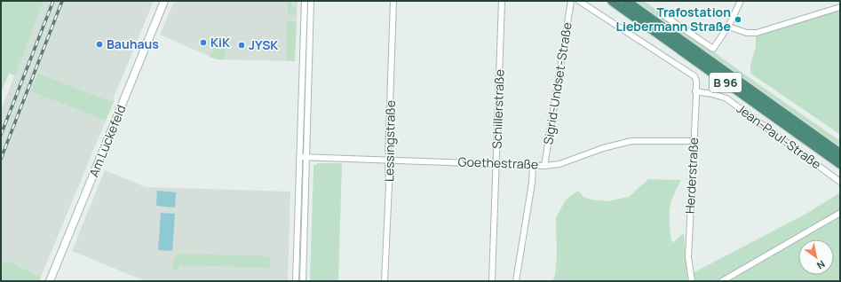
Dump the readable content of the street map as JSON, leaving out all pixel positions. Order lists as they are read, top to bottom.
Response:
{
  "streets": {
    "highway": ["B 96"],
    "street": [
      "Sigrid-Undset-Straße",
      "Schillerstraße",
      "Jean-Paul-Straße",
      "Am Lückefeld",
      "Lessingstraße",
      "Goethestraße",
      "Herderstraße"
    ]
  },
  "crossings": [
    ["Sigrid-Undset-Straße", "Goethestraße"],
    ["Schillerstraße", "Goethestraße"],
    ["Jean-Paul-Straße", "Herderstraße"],
    ["Lessingstraße", "Goethestraße"],
    ["Goethestraße", "Herderstraße"]
  ],
  "places": [
    "Trafostation Liebermann Straße",
    "KiK",
    "Bauhaus",
    "JYSK"
  ],
  "north": "bottom right"
}
